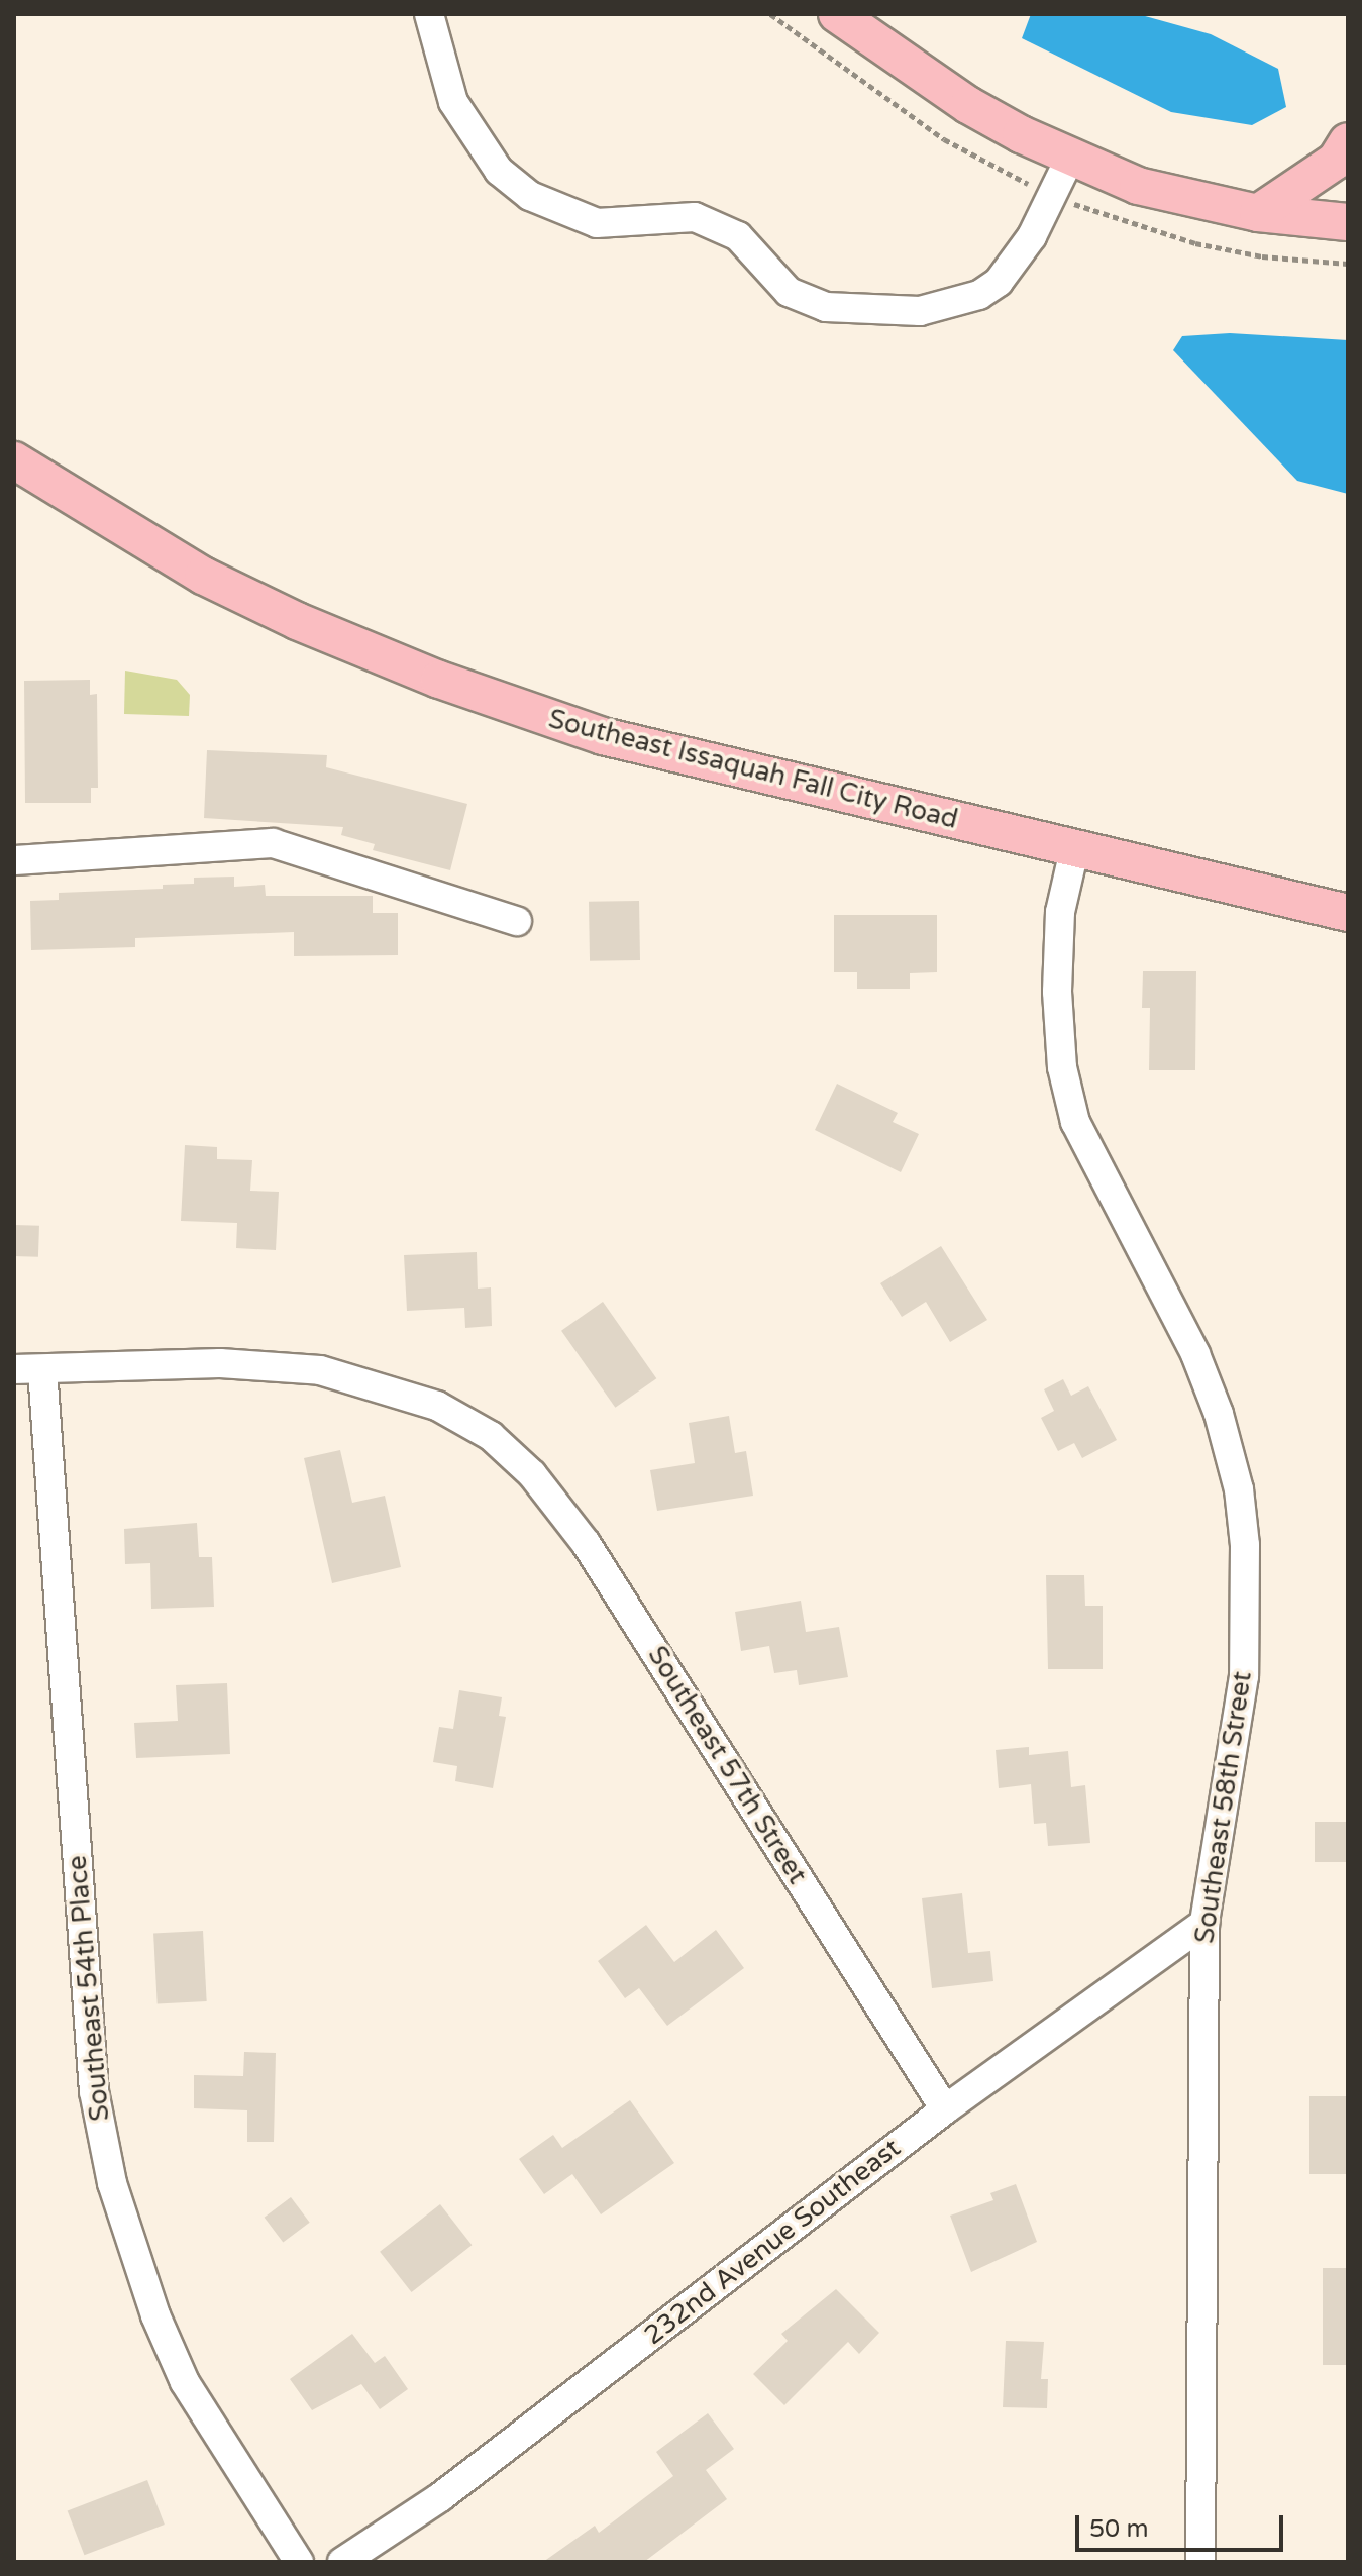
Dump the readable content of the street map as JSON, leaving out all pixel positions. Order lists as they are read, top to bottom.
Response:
{
  "streets": {
    "main road": ["Southeast Issaquah Fall City Road"],
    "street": [
      "Southeast 57th Street",
      "Southeast 58th Street",
      "Southeast 54th Place",
      "232nd Avenue Southeast"
    ]
  },
  "crossings": [
    ["Southeast Issaquah Fall City Road", "Southeast 58th Street"],
    ["Southeast 57th Street", "Southeast 54th Place"],
    ["Southeast 57th Street", "232nd Avenue Southeast"],
    ["Southeast 58th Street", "232nd Avenue Southeast"]
  ],
  "scale_bar": "50 m"
}
